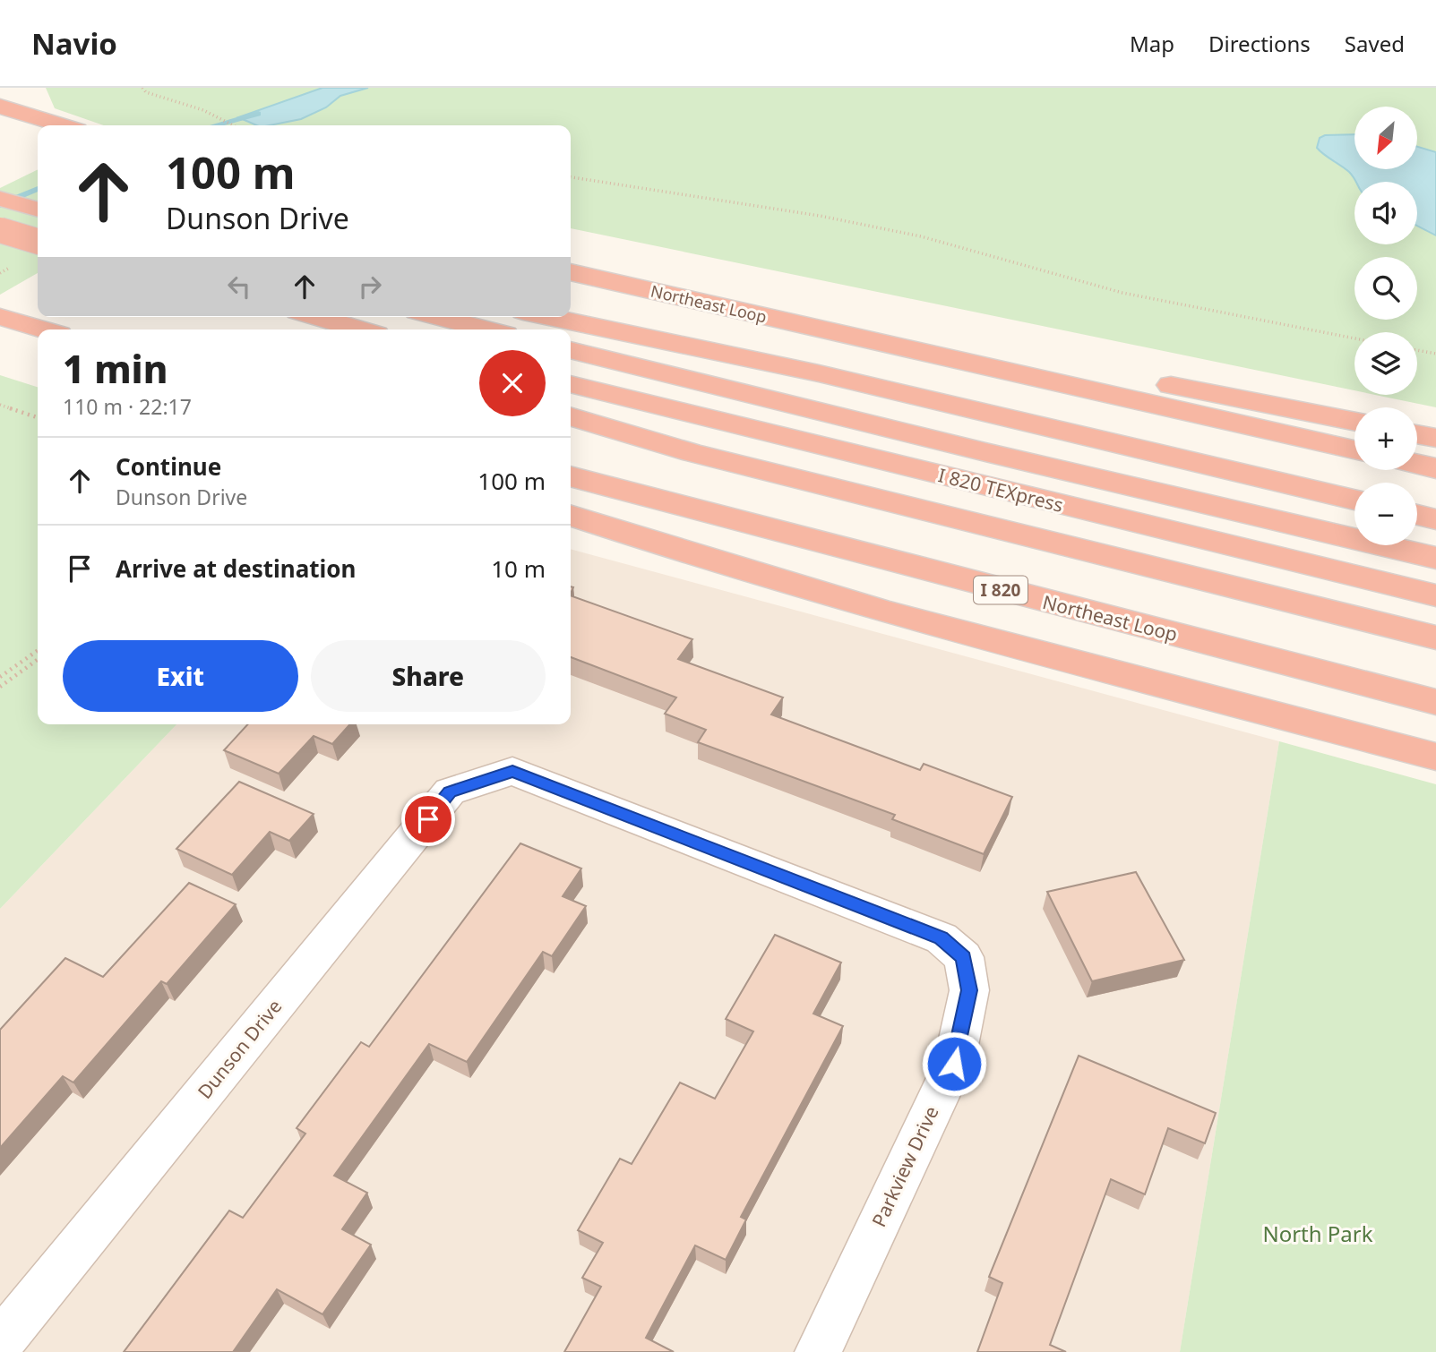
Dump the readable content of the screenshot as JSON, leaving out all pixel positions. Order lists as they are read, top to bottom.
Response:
{
  "streets": {
    "highway": ["Northeast Loop", "I 820 TEXpress", "I 820"],
    "street": ["Dunson Drive", "Parkview Drive"]
  },
  "crossings": [
    ["Dunson Drive", "Parkview Drive"]
  ],
  "parks": ["North Park"],
  "north": "bottom left",
  "page": {
    "header": "Navio",
    "nav": ["Map", "Directions", "Saved"],
    "map_buttons": ["+", "−"],
    "turn": ["100 m", "Dunson Drive"],
    "heading": ["1 min", "110 m · 22:17"],
    "list": [
      {
        "name": "Continue",
        "note": "Dunson Drive",
        "value": "100 m"
      },
      {
        "name": "Arrive at destination",
        "value": "10 m"
      }
    ],
    "buttons": ["Exit", "Share"]
  }
}
